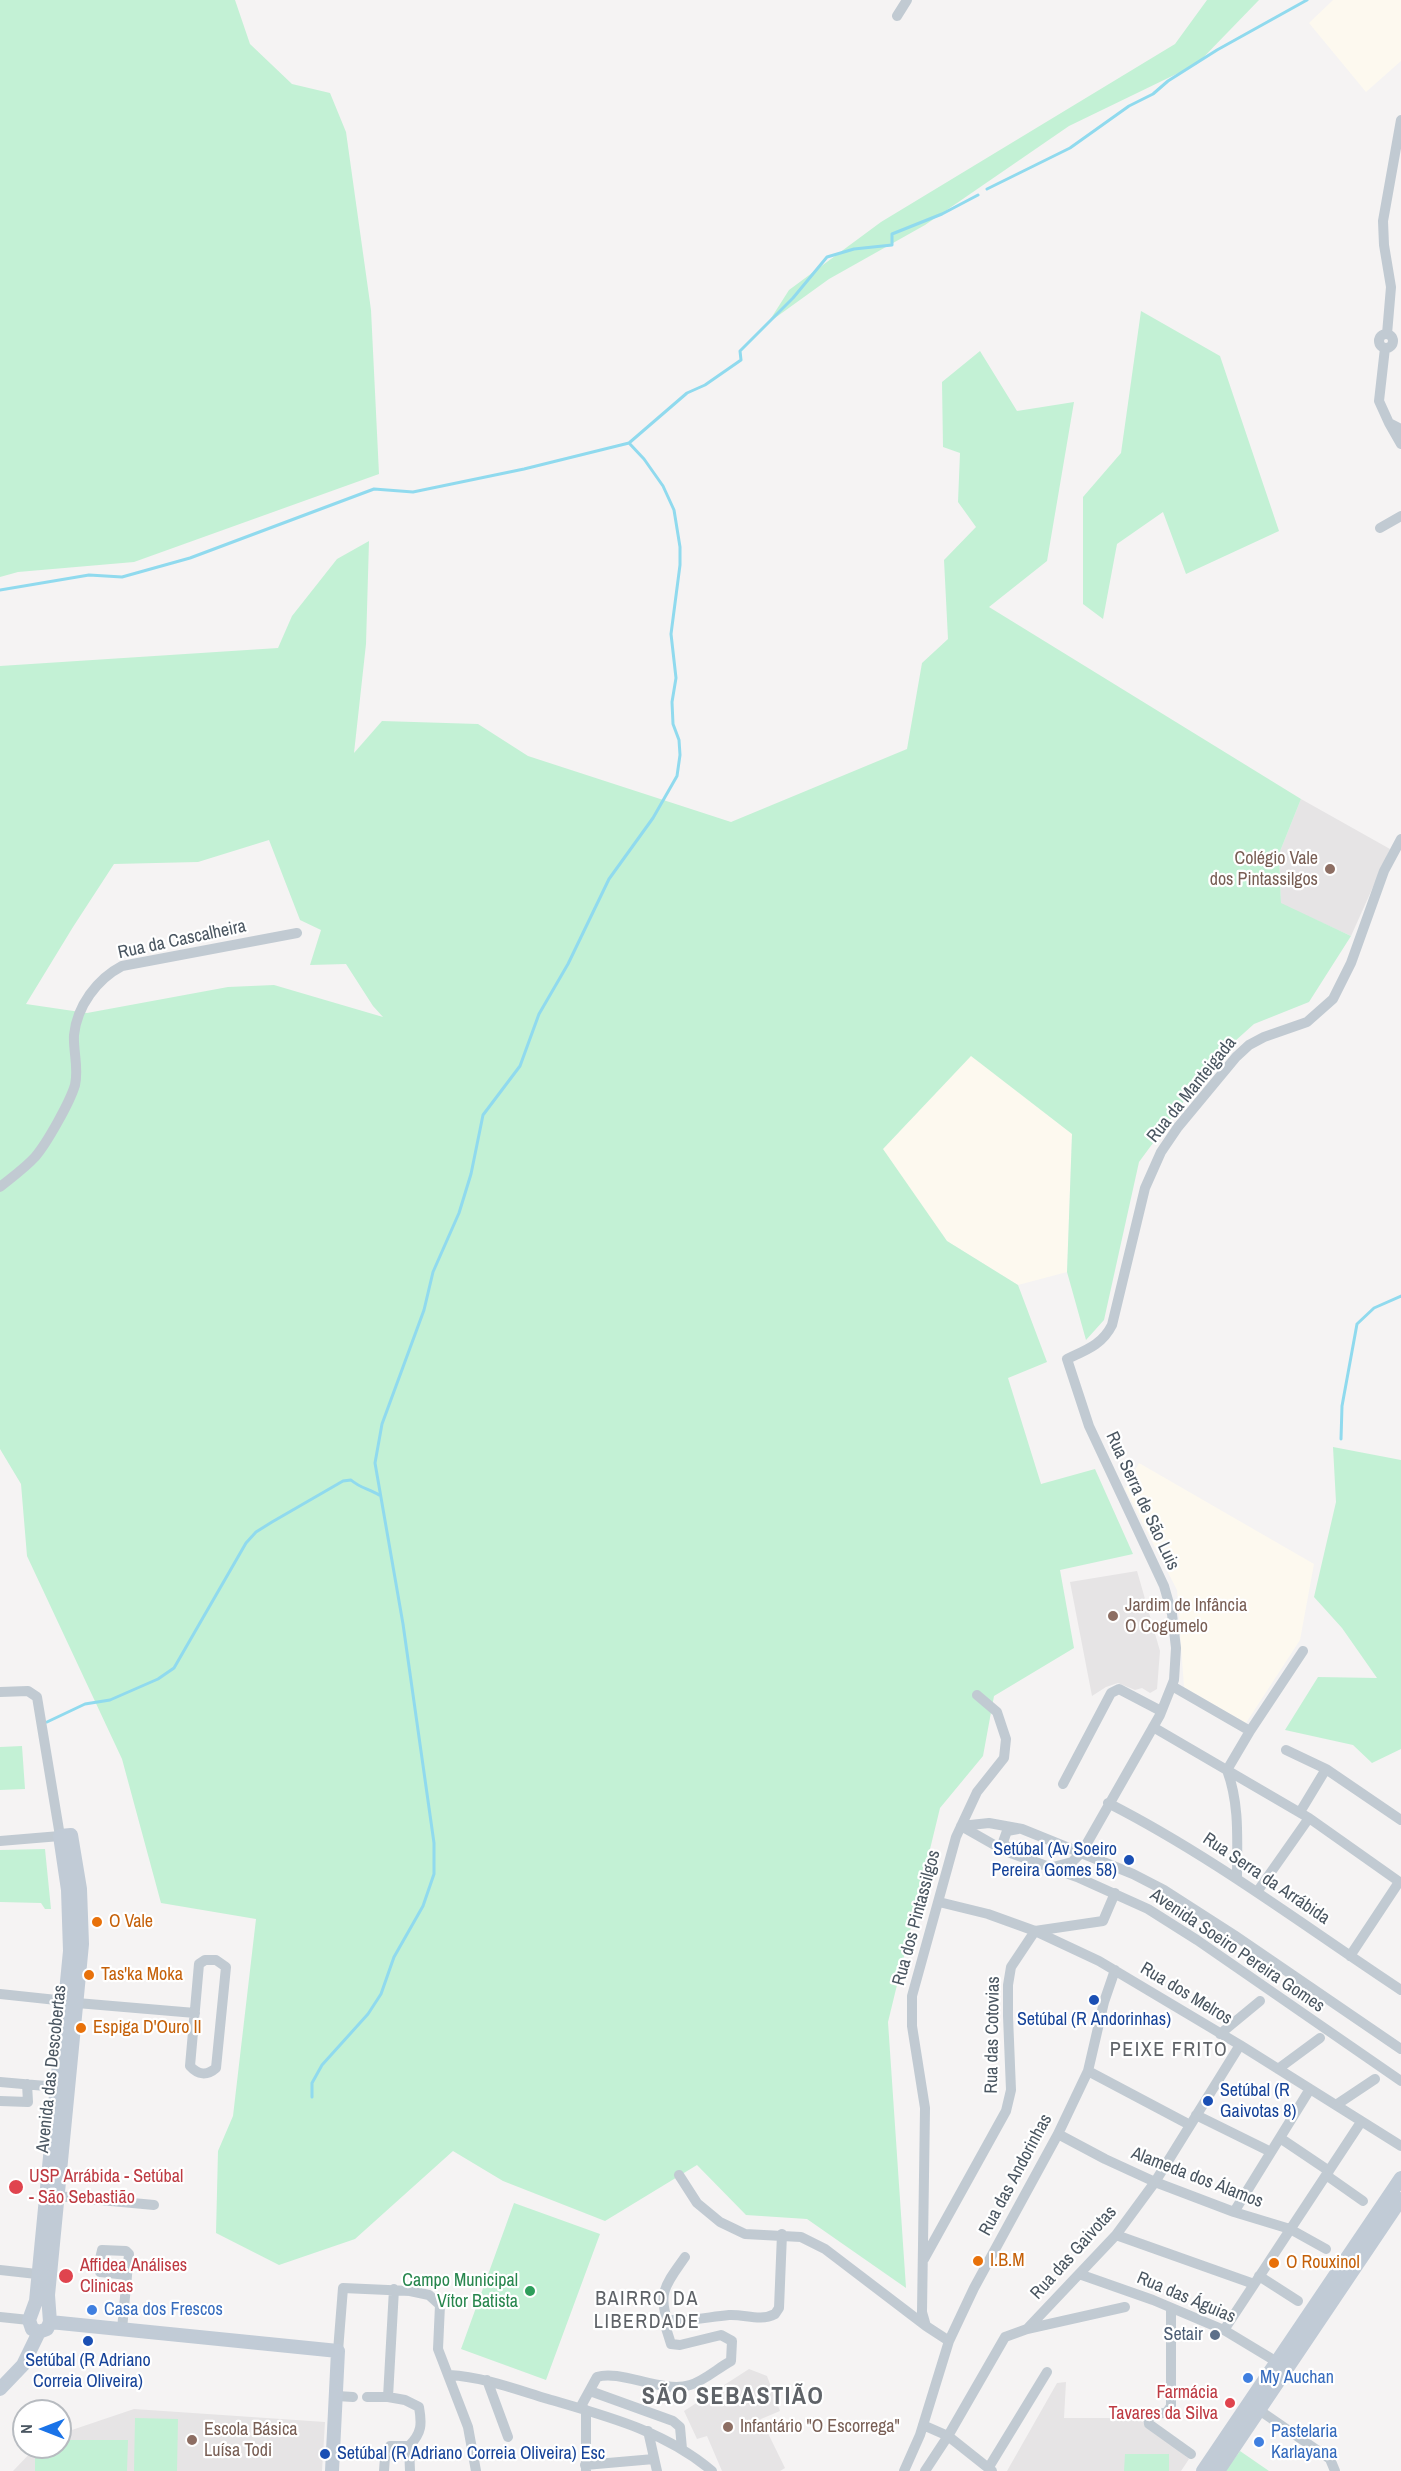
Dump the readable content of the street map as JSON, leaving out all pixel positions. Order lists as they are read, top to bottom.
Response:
{
  "streets": {
    "street": [
      "Rua da Cascalheira",
      "Rua da Manteigada",
      "Rua Serra de São Luis",
      "Rua Serra da Arrábida",
      "Rua dos Pintassilgos",
      "Avenida Soeiro Pereira Gomes",
      "Rua dos Melros",
      "Rua das Cotovias",
      "Avenida das Descobertas",
      "Rua das Andorinhas",
      "Alameda dos Álamos",
      "Rua das Gaivotas",
      "Rua das Águias"
    ]
  },
  "crossings": [
    ["Rua da Manteigada", "Rua Serra de São Luis"],
    ["Rua Serra de São Luis", "Rua Serra da Arrábida"],
    ["Rua Serra de São Luis", "Avenida Soeiro Pereira Gomes"],
    ["Rua dos Pintassilgos", "Avenida Soeiro Pereira Gomes"],
    ["Rua dos Pintassilgos", "Rua dos Melros"],
    ["Rua dos Pintassilgos", "Rua das Cotovias"],
    ["Rua dos Melros", "Rua das Cotovias"],
    ["Rua dos Melros", "Rua das Andorinhas"],
    ["Rua dos Melros", "Rua das Gaivotas"],
    ["Rua das Andorinhas", "Alameda dos Álamos"],
    ["Alameda dos Álamos", "Rua das Gaivotas"],
    ["Rua das Gaivotas", "Rua das Águias"]
  ],
  "districts": ["PEIXE FRITO", "BAIRRO DA LIBERDADE", "SÃO SEBASTIÃO"],
  "places": [
    "Colégio Vale dos Pintassilgos",
    "Jardim de Infância O Cogumelo",
    "Setúbal (Av Soeiro Pereira Gomes 58)",
    "O Vale",
    "Tas'ka Moka",
    "Setúbal (R Andorinhas)",
    "Espiga D'Ouro II",
    "Setúbal (R Gaivotas 8)",
    "USP Arrábida - Setúbal - São Sebastião",
    "I.B.M",
    "O Rouxinol",
    "Affidea Análises Clinicas",
    "Campo Municipal Vítor Batista",
    "Casa dos Frescos",
    "Setair",
    "Setúbal (R Adriano Correia Oliveira)",
    "My Auchan",
    "Farmácia Tavares da Silva",
    "Infantário \"O Escorrega\"",
    "Escola Básica Luísa Todi",
    "Pastelaria Karlayana",
    "Setúbal (R Adriano Correia Oliveira) Esc"
  ],
  "north": "left"
}
